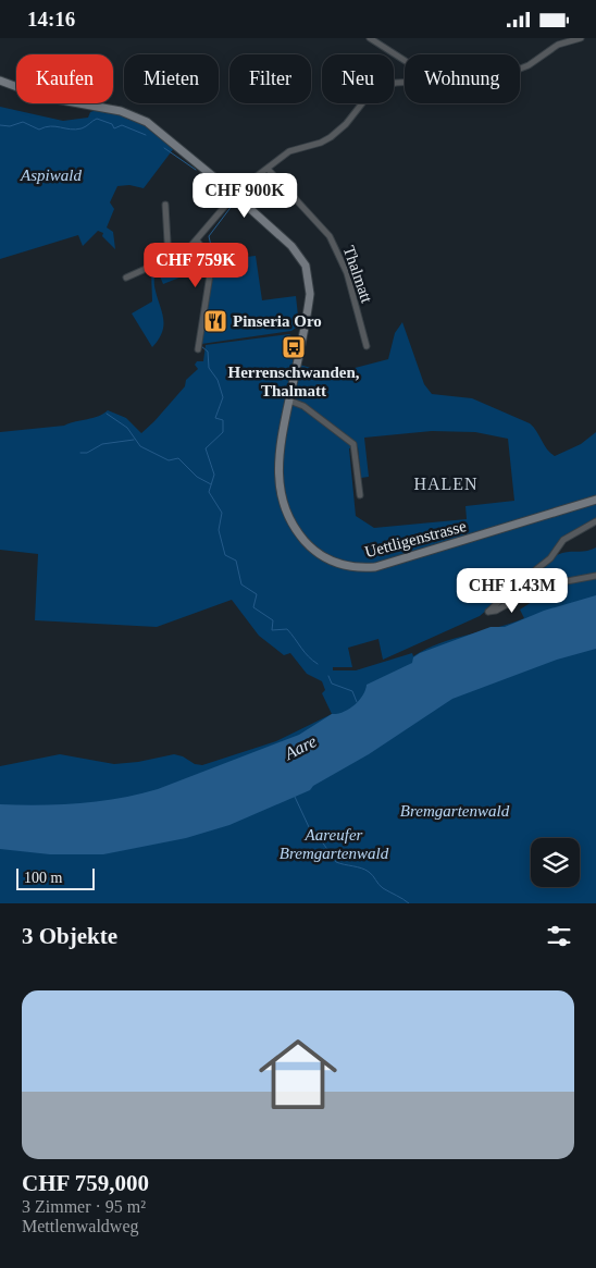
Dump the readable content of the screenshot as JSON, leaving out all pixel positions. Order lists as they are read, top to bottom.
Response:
{
  "streets": {
    "main road": ["Uettligenstrasse"],
    "street": ["Thalmatt"]
  },
  "districts": ["HALEN"],
  "water": ["Aare"],
  "parks": ["Aspiwald", "Bremgartenwald", "Aareufer Bremgartenwald"],
  "places": {
    "restaurant": ["Pinseria Oro"],
    "bus stop": ["Herrenschwanden, Thalmatt"]
  },
  "scale_bar": "100 m",
  "page": {
    "status": "14:16",
    "chip": [
      "Kaufen",
      "Mieten",
      "Filter",
      "Neu",
      "Wohnung"
    ],
    "price": ["CHF 900K", "CHF 759K", "CHF 1.43M"],
    "scale": "100 m",
    "heading": "3 Objekte",
    "list": [
      {
        "name": "CHF 759,000",
        "note": "3 Zimmer · 95 m² · Mettlenwaldweg"
      }
    ]
  }
}
